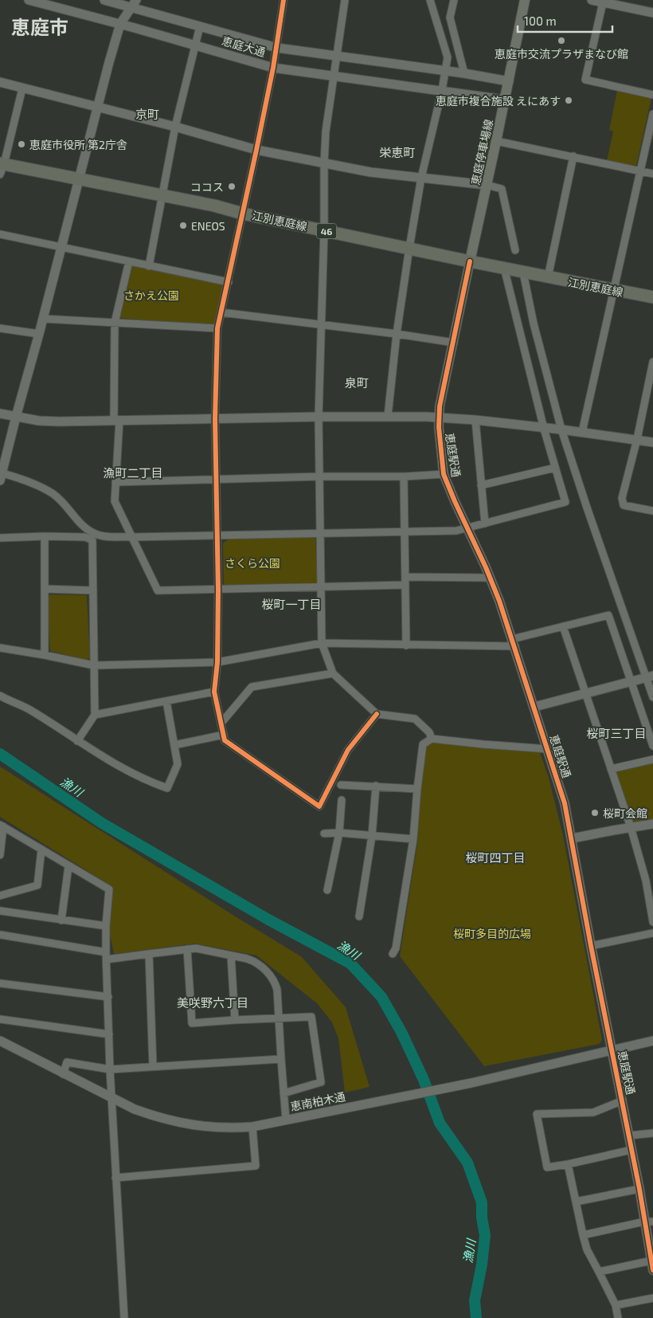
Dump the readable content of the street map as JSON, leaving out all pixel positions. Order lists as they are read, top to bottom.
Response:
{
  "streets": {
    "main road": ["恵庭停車場線", "江別恵庭線", "46"],
    "street": ["恵庭大通", "恵庭駅通", "恵南柏木通"]
  },
  "crossings": [
    ["恵庭大通", "恵庭停車場線"],
    ["恵庭停車場線", "江別恵庭線"],
    ["恵庭停車場線", "恵庭駅通"],
    ["江別恵庭線", "恵庭駅通"],
    ["恵庭駅通", "恵南柏木通"]
  ],
  "districts": [
    "恵庭市",
    "京町",
    "栄恵町",
    "泉町",
    "漁町二丁目",
    "桜町一丁目",
    "桜町三丁目",
    "桜町四丁目",
    "美咲野六丁目"
  ],
  "water": ["漁川"],
  "parks": ["さかえ公園", "さくら公園", "桜町多目的広場"],
  "places": [
    "恵庭市交流プラザまなび館",
    "恵庭市複合施設 えにあす",
    "恵庭市役所 第2庁舎",
    "ココス",
    "ENEOS",
    "桜町会館"
  ],
  "scale_bar": "100 m"
}
